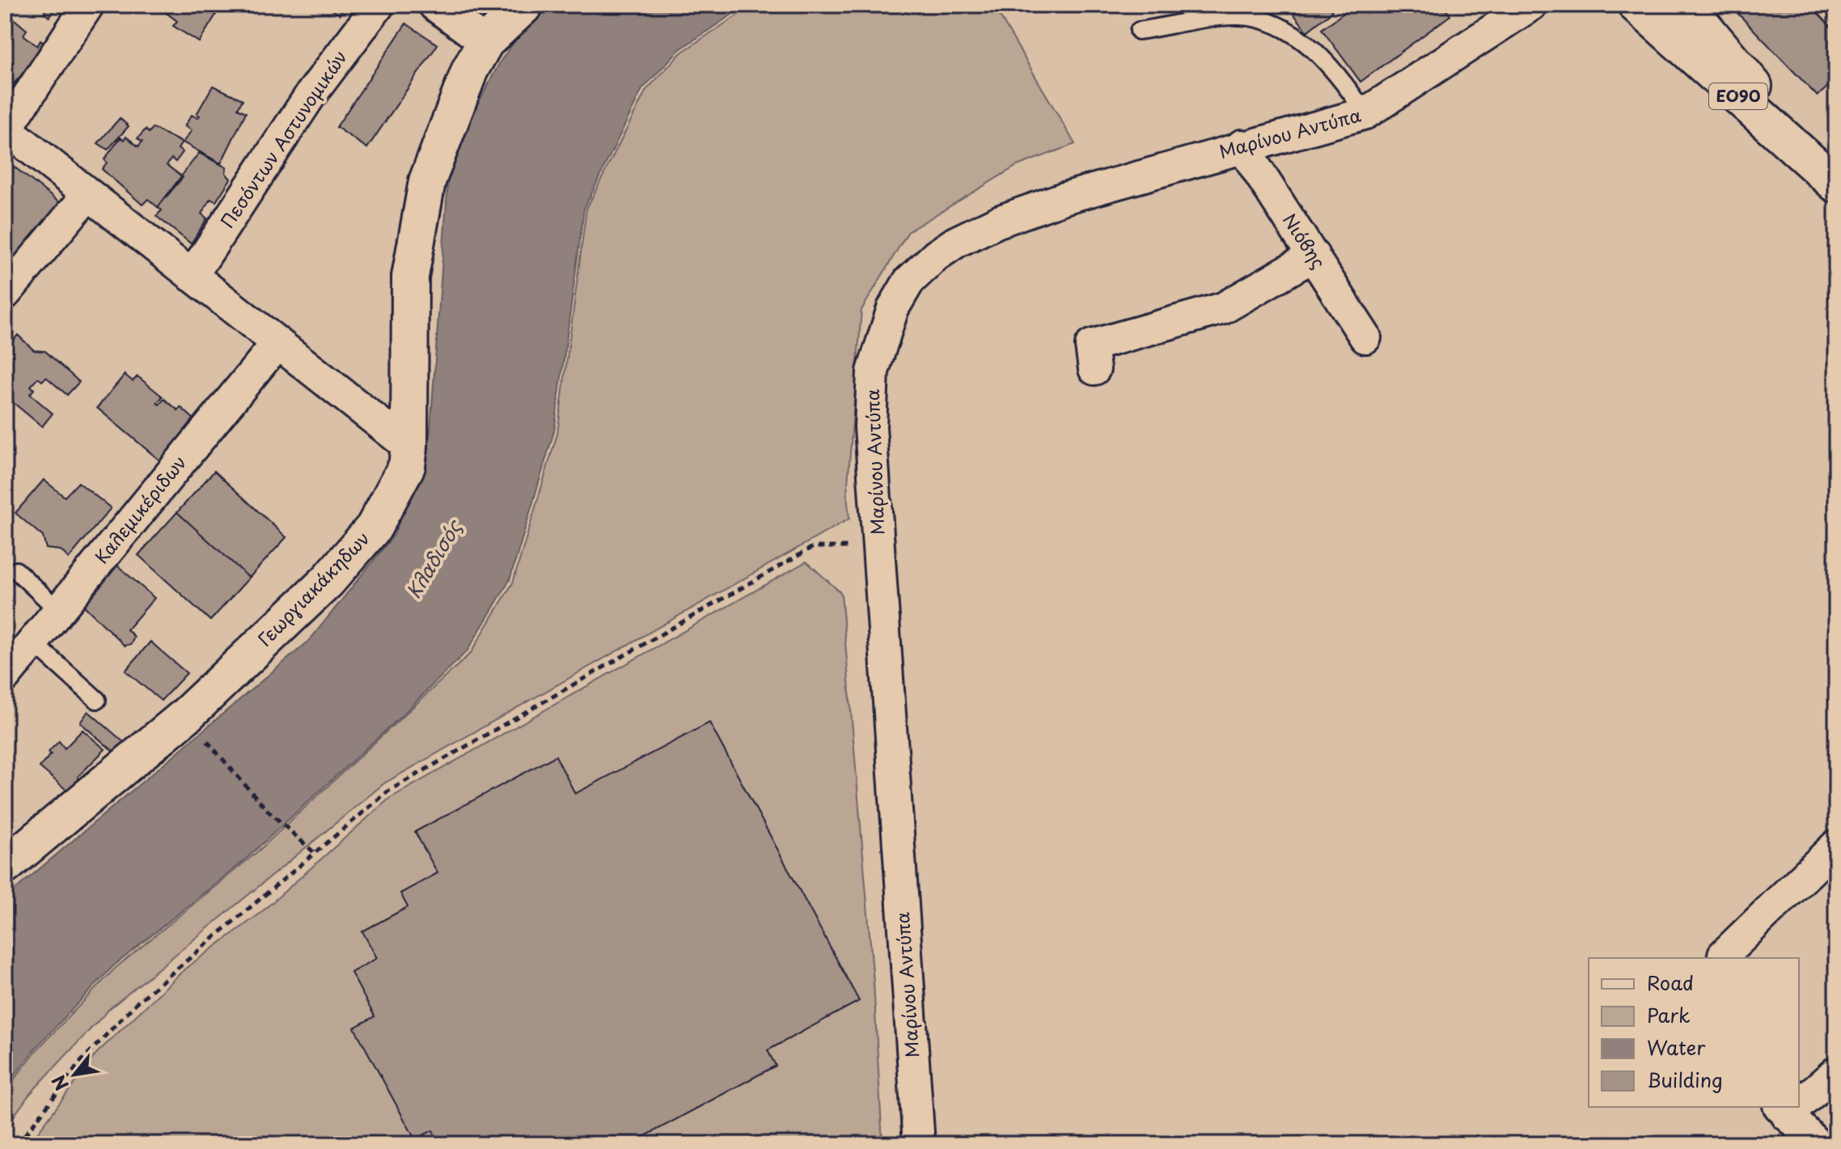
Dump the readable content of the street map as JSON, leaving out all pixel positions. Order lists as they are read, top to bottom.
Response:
{
  "streets": {
    "street": [
      "ΕΟ90",
      "Μαρίνου Αντύπα",
      "Πεσόντων Αστυνομικών",
      "Νιόβης",
      "Καλεμικέριδων",
      "Γεωργιακάκηδων"
    ]
  },
  "crossings": [
    ["Μαρίνου Αντύπα", "Νιόβης"]
  ],
  "water": ["Κλαδισός"],
  "legend": [
    "Road",
    "Park",
    "Water",
    "Building"
  ],
  "north": "bottom left"
}
